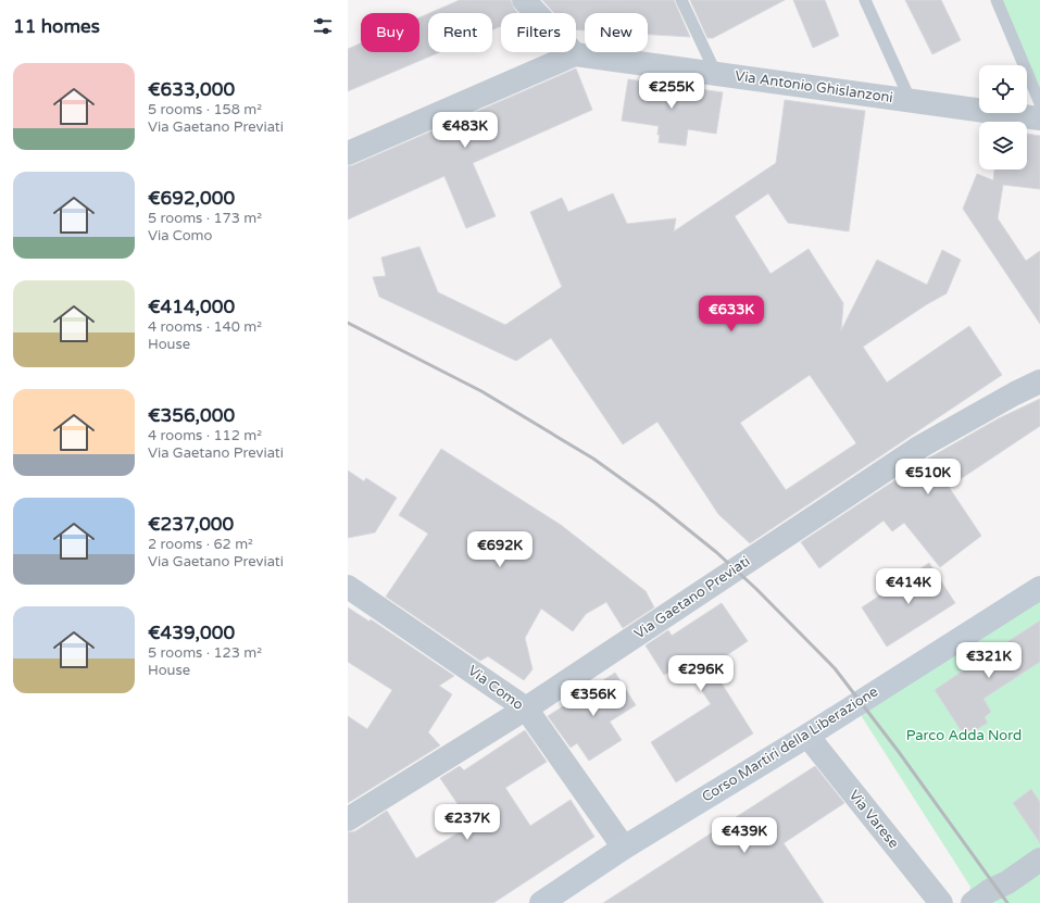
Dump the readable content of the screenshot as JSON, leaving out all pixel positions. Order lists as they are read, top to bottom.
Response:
{
  "streets": {
    "main road": ["Corso Martiri della Liberazione"],
    "street": [
      "Via Antonio Ghislanzoni",
      "Via Gaetano Previati",
      "Via Como",
      "Via Varese"
    ]
  },
  "crossings": [
    ["Via Gaetano Previati", "Via Como"],
    ["Via Como", "Corso Martiri della Liberazione"],
    ["Corso Martiri della Liberazione", "Via Varese"]
  ],
  "parks": ["Parco Adda Nord"],
  "page": {
    "heading": "11 homes",
    "chip": [
      "Buy",
      "Rent",
      "Filters",
      "New"
    ],
    "list": [
      {
        "name": "€633,000",
        "note": "5 rooms · 158 m² · Via Gaetano Previati"
      },
      {
        "name": "€692,000",
        "note": "5 rooms · 173 m² · Via Como"
      },
      {
        "name": "€414,000",
        "note": "4 rooms · 140 m² · House"
      },
      {
        "name": "€356,000",
        "note": "4 rooms · 112 m² · Via Gaetano Previati"
      },
      {
        "name": "€237,000",
        "note": "2 rooms · 62 m² · Via Gaetano Previati"
      },
      {
        "name": "€439,000",
        "note": "5 rooms · 123 m² · House"
      }
    ],
    "price": [
      "€255K",
      "€483K",
      "€633K",
      "€510K",
      "€692K",
      "€414K",
      "€321K",
      "€296K",
      "€356K",
      "€237K",
      "€439K"
    ]
  }
}
